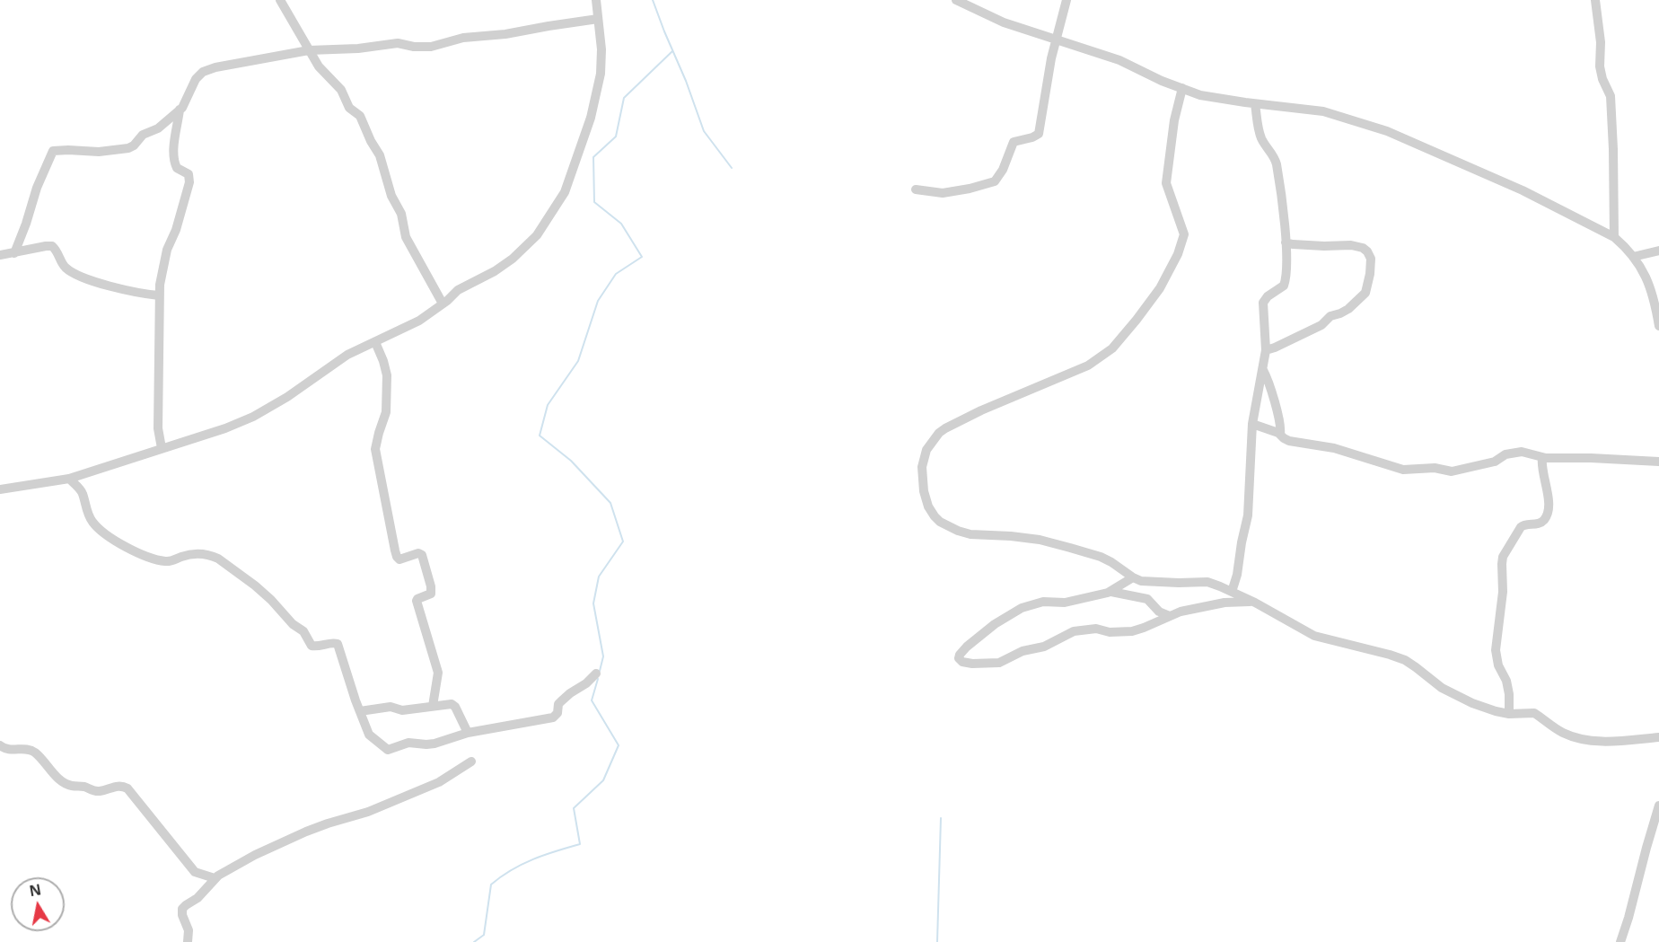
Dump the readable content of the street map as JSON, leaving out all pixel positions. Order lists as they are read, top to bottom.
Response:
{
  "north": "top"
}
